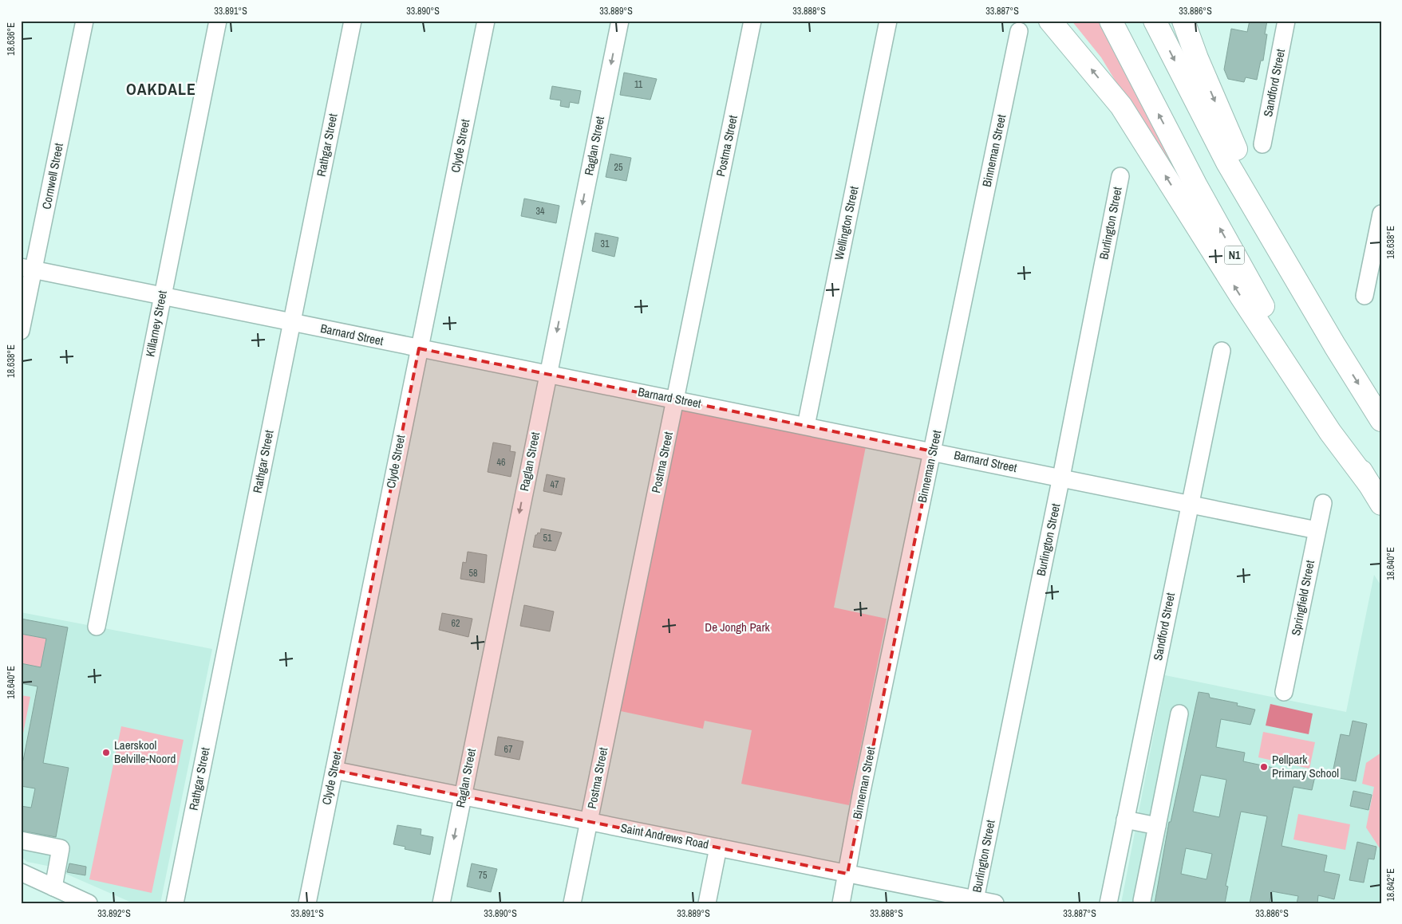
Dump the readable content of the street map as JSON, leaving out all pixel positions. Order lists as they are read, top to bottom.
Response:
{
  "streets": {
    "highway": ["N1"],
    "street": [
      "Sandford Street",
      "Rathgar Street",
      "Clyde Street",
      "Raglan Street",
      "Postma Street",
      "Binneman Street",
      "Cornwell Street",
      "Wellington Street",
      "Burlington Street",
      "Killarney Street",
      "Barnard Street",
      "Springfield Street",
      "Saint Andrews Road"
    ]
  },
  "crossings": [
    ["Sandford Street", "Barnard Street"],
    ["Rathgar Street", "Barnard Street"],
    ["Clyde Street", "Barnard Street"],
    ["Clyde Street", "Saint Andrews Road"],
    ["Raglan Street", "Barnard Street"],
    ["Raglan Street", "Saint Andrews Road"],
    ["Postma Street", "Barnard Street"],
    ["Postma Street", "Saint Andrews Road"],
    ["Binneman Street", "Barnard Street"],
    ["Binneman Street", "Saint Andrews Road"],
    ["Cornwell Street", "Barnard Street"],
    ["Wellington Street", "Barnard Street"],
    ["Burlington Street", "Barnard Street"],
    ["Burlington Street", "Saint Andrews Road"],
    ["Killarney Street", "Barnard Street"],
    ["Barnard Street", "Springfield Street"]
  ],
  "one_way": ["Raglan Street"],
  "districts": ["OAKDALE"],
  "parks": ["De Jongh Park"],
  "places": ["Laerskool Belville-Noord", "Pellpark Primary School"],
  "house_numbers": [
    "11",
    "25",
    "34",
    "31",
    "46",
    "47",
    "51",
    "58",
    "62",
    "67",
    "75"
  ],
  "coordinates": [
    "33.891°S",
    "33.890°S",
    "33.889°S",
    "33.888°S",
    "33.887°S",
    "33.886°S",
    "18.636°E",
    "18.638°E",
    "18.640°E",
    "18.642°E",
    "33.892°S"
  ]
}
